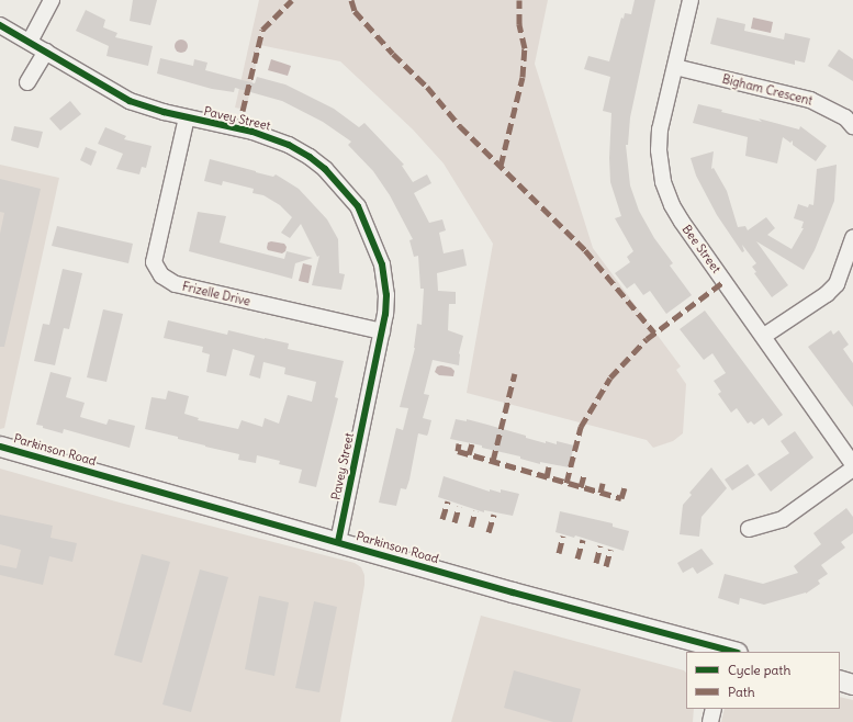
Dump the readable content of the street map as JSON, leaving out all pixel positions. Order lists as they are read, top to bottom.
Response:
{
  "streets": {
    "main road": ["Parkinson Road"],
    "street": [
      "Bigham Crescent",
      "Pavey Street",
      "Bee Street",
      "Frizelle Drive"
    ]
  },
  "crossings": [
    ["Bigham Crescent", "Bee Street"],
    ["Pavey Street", "Frizelle Drive"],
    ["Pavey Street", "Parkinson Road"]
  ],
  "legend": ["Cycle path", "Path"]
}
